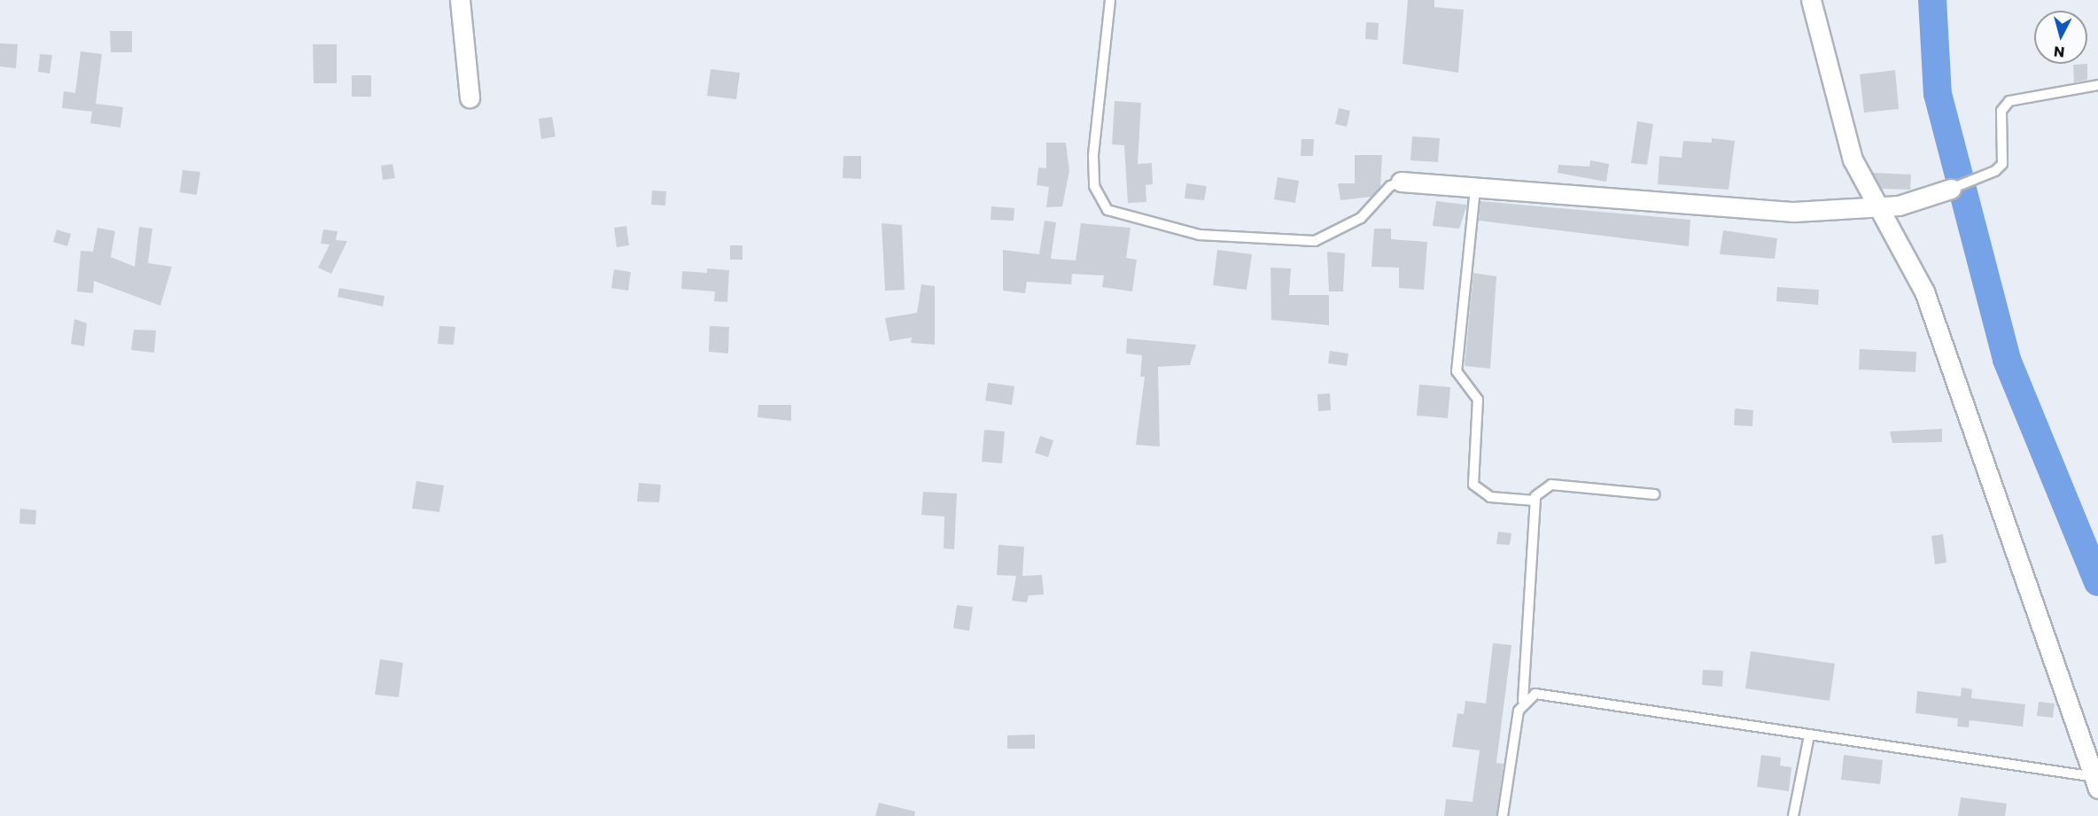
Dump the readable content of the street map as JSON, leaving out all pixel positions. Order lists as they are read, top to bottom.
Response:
{
  "north": "bottom"
}
